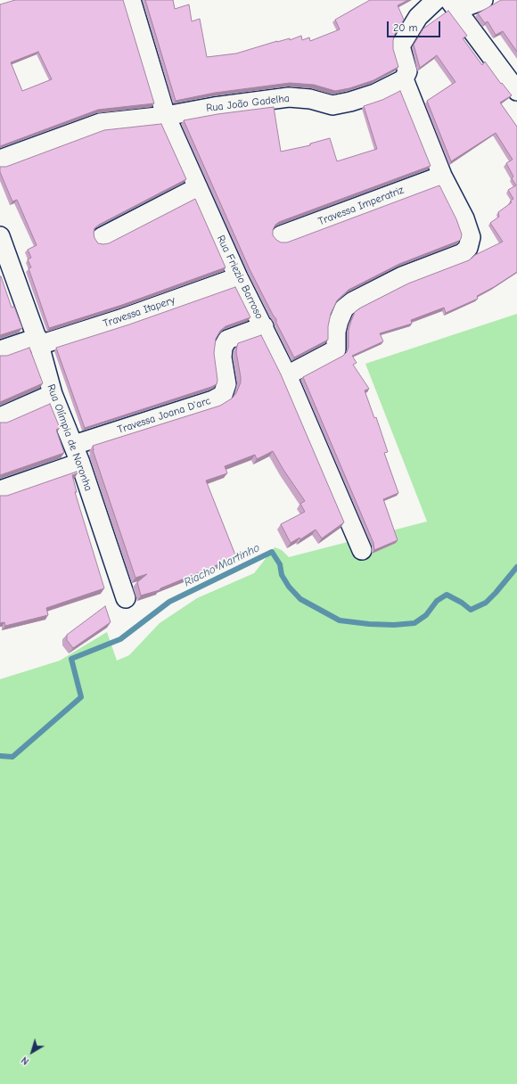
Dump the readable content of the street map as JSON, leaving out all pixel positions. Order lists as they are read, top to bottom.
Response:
{
  "streets": {
    "street": [
      "Rua João Gadelha",
      "Travessa Imperatriz",
      "Rua Friezio Barroso",
      "Travessa Itapery",
      "Travessa Joana D'arc",
      "Rua Olímpia de Noronha"
    ]
  },
  "crossings": [
    ["Rua João Gadelha", "Rua Friezio Barroso"],
    ["Rua Friezio Barroso", "Travessa Itapery"],
    ["Rua Friezio Barroso", "Travessa Joana D'arc"],
    ["Travessa Itapery", "Rua Olímpia de Noronha"],
    ["Travessa Joana D'arc", "Rua Olímpia de Noronha"]
  ],
  "water": ["Riacho Martinho"],
  "scale_bar": "20 m",
  "north": "bottom left"
}
